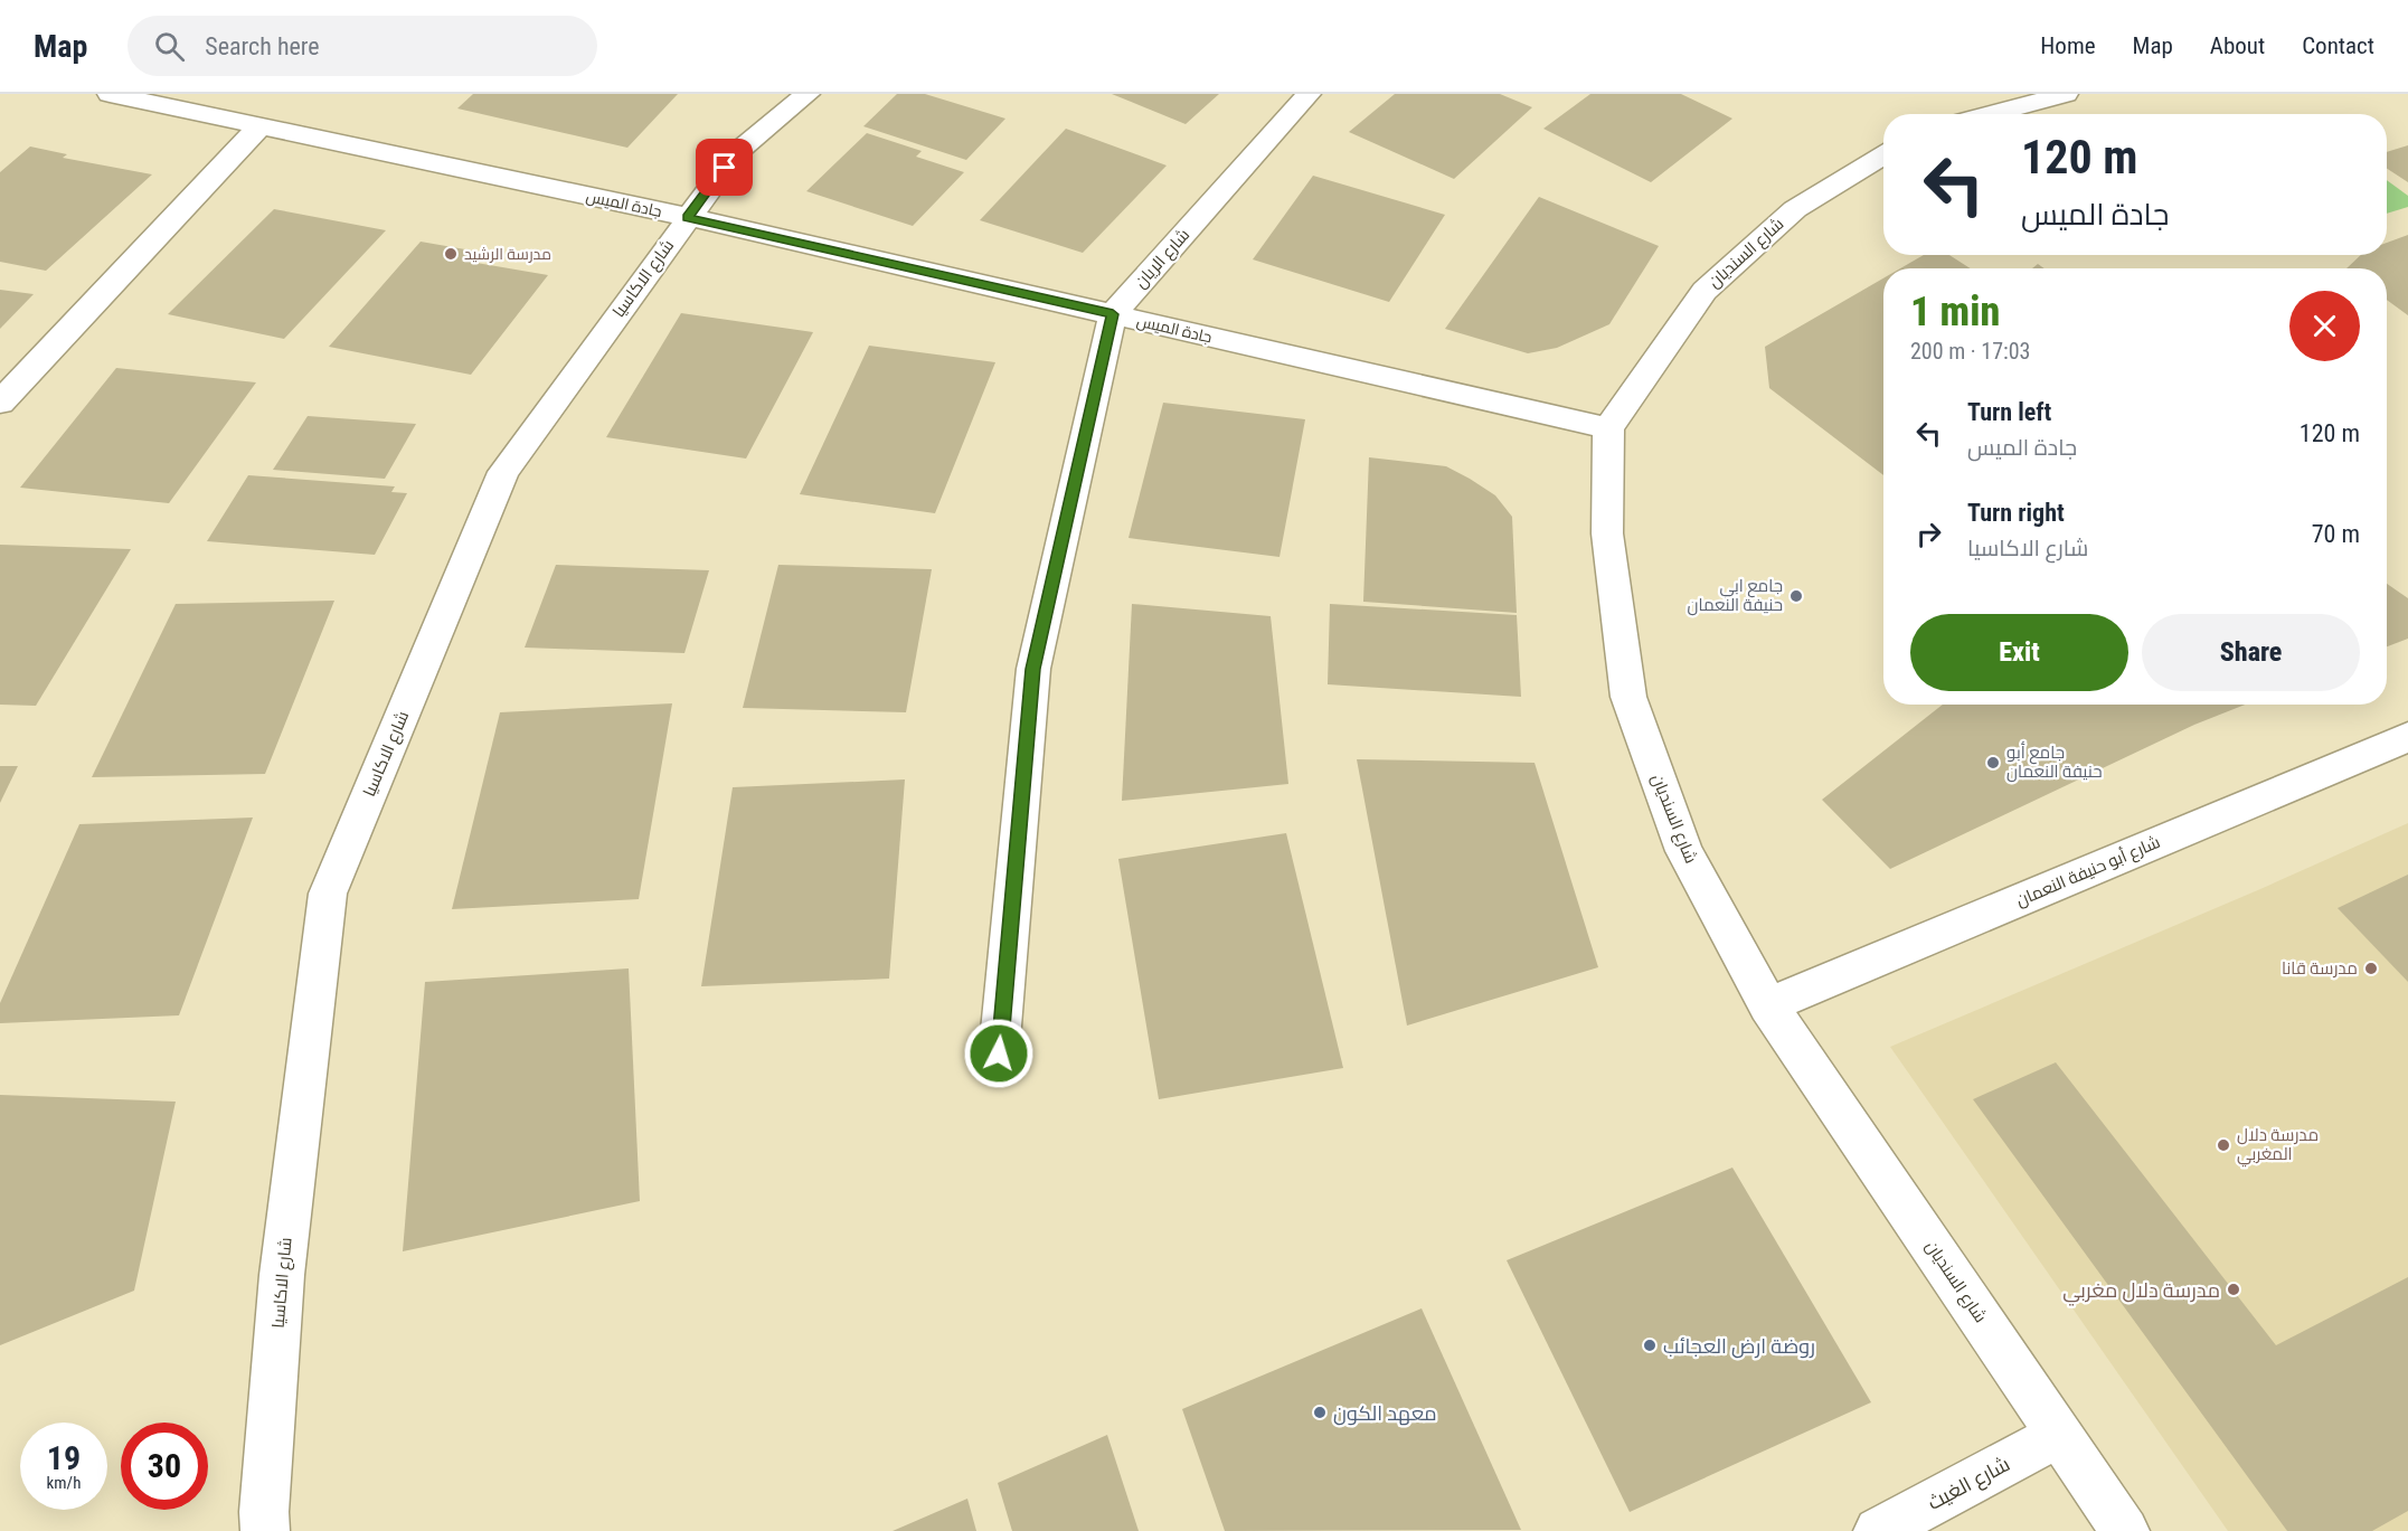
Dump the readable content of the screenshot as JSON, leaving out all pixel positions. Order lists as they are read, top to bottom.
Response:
{
  "streets": {
    "street": [
      "جادة الميس",
      "شارع السنديان",
      "شارع الريان",
      "شارع الاكاسيا",
      "شارع أبو حنيفة النعمان",
      "شارع الغيث"
    ]
  },
  "crossings": [
    ["جادة الميس", "شارع السنديان"],
    ["جادة الميس", "شارع الريان"],
    ["جادة الميس", "شارع الاكاسيا"],
    ["شارع السنديان", "شارع أبو حنيفة النعمان"],
    ["شارع السنديان", "شارع الغيث"]
  ],
  "places": [
    "مدرسة الرشيد",
    "جامع ابي حنيفة النعمان",
    "جامع أبو حنيفة النعمان",
    "مدرسة قانا",
    "مدرسة دلال المغربي",
    "مدرسة دلال مغربي",
    "روضة ارض العجائب",
    "معهد الكون"
  ],
  "page": {
    "header": "Map",
    "search": "Search here",
    "nav": [
      "Home",
      "Map",
      "About",
      "Contact"
    ],
    "turn": ["120 m", "جادة الميس"],
    "heading": ["1 min", "200 m · 17:03"],
    "list": [
      {
        "name": "Turn left",
        "note": "جادة الميس",
        "value": "120 m"
      },
      {
        "name": "Turn right",
        "note": "شارع الاكاسيا",
        "value": "70 m"
      }
    ],
    "buttons": ["Exit", "Share"],
    "speed": "19 km/h",
    "limit": "30"
  }
}
